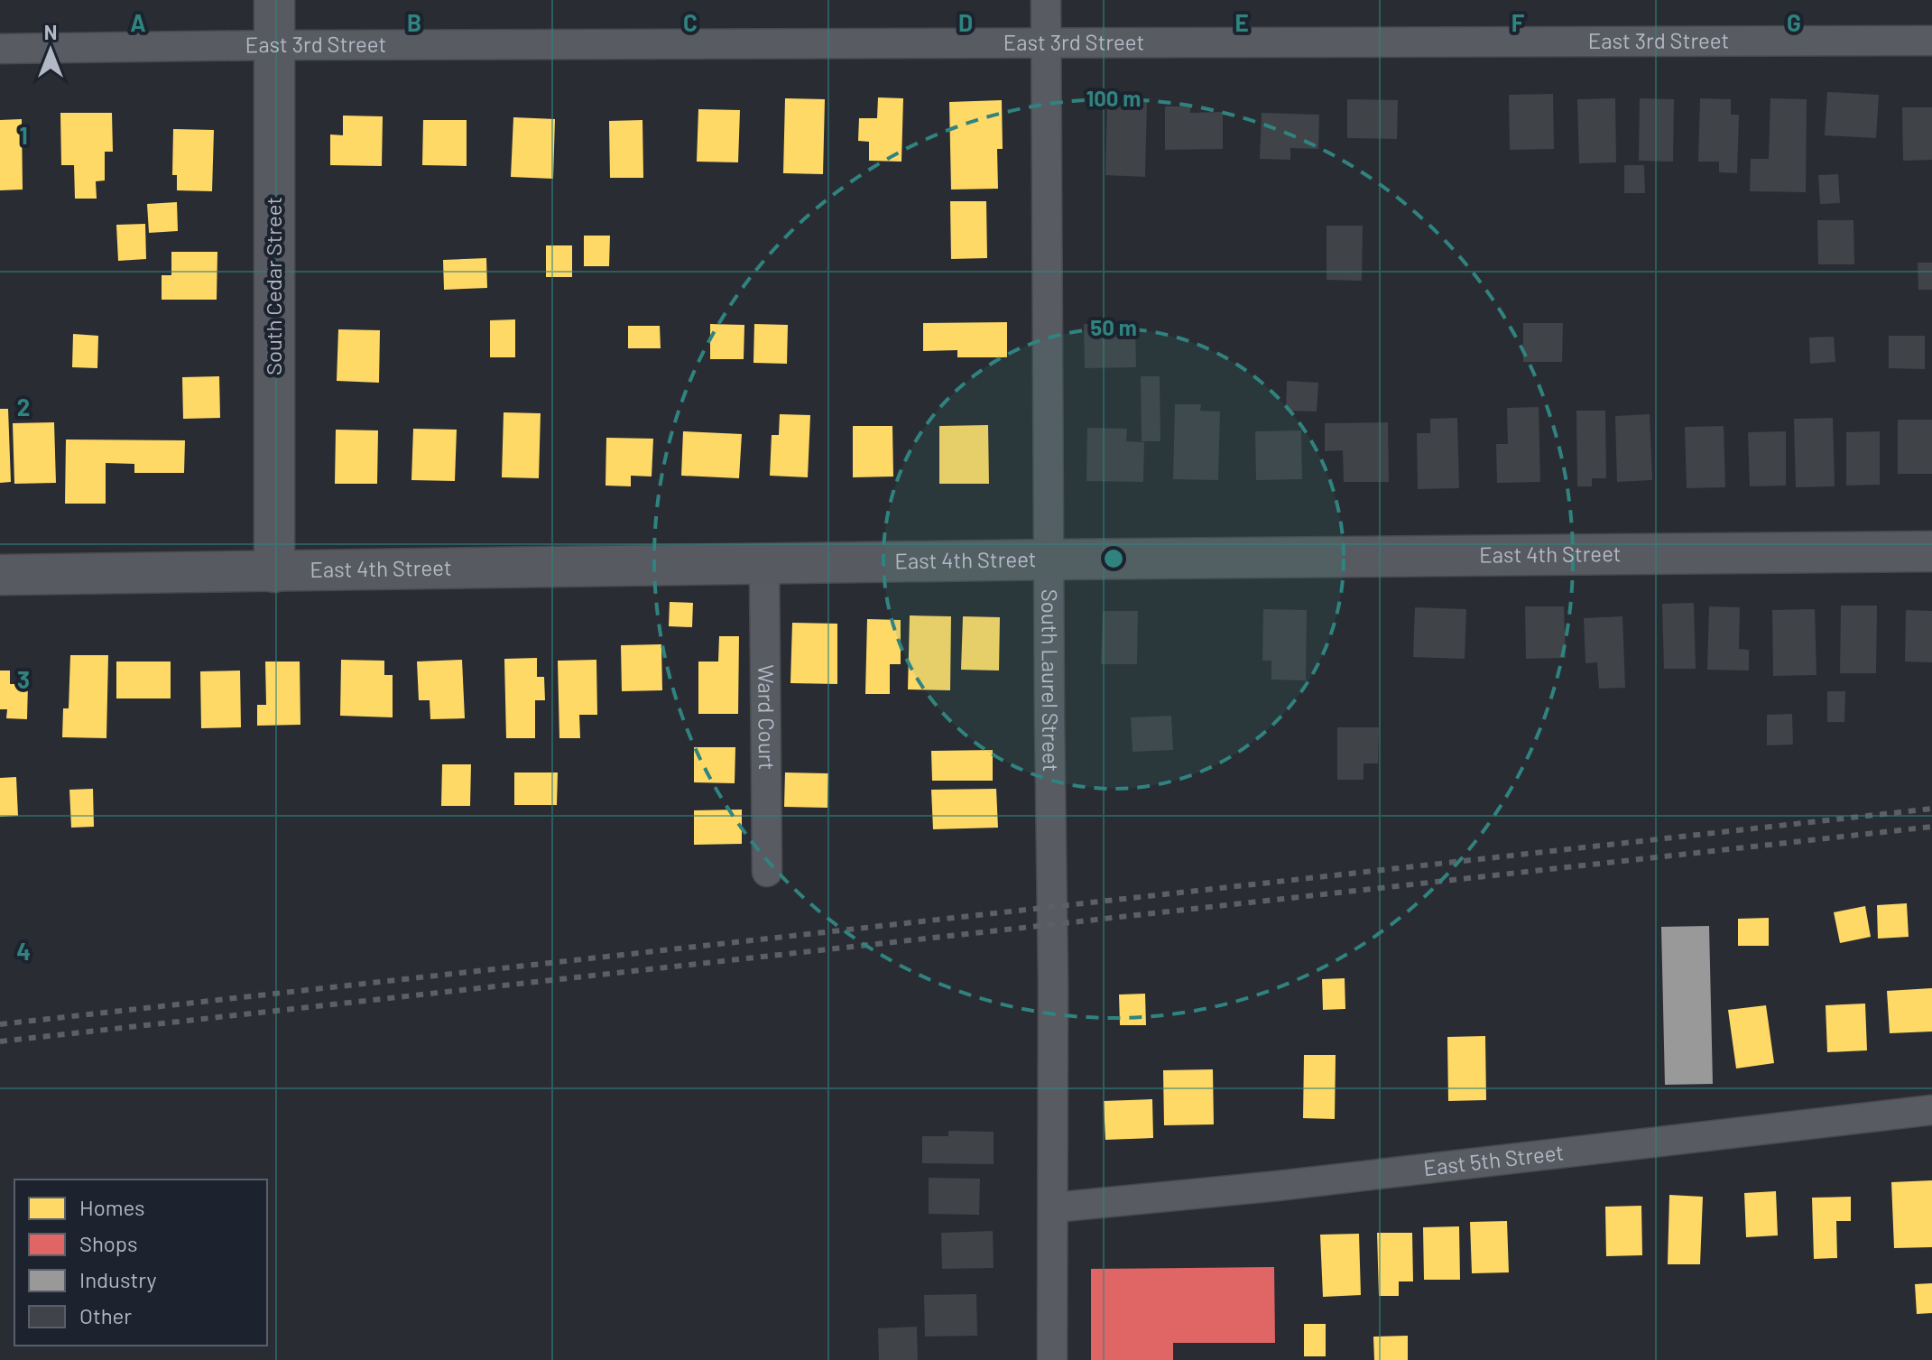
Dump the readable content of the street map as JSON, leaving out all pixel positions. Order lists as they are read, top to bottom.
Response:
{
  "streets": {
    "street": [
      "East 3rd Street",
      "South Cedar Street",
      "East 4th Street",
      "South Laurel Street",
      "Ward Court",
      "East 5th Street"
    ]
  },
  "crossings": [
    ["East 3rd Street", "South Cedar Street"],
    ["East 3rd Street", "South Laurel Street"],
    ["South Cedar Street", "East 4th Street"],
    ["East 4th Street", "South Laurel Street"],
    ["East 4th Street", "Ward Court"],
    ["South Laurel Street", "East 5th Street"]
  ],
  "legend": [
    "Homes",
    "Shops",
    "Industry",
    "Other"
  ],
  "north": "top",
  "grid": {
    "columns": [
      "A",
      "B",
      "C",
      "D",
      "E",
      "F",
      "G"
    ],
    "rows": [
      "1",
      "2",
      "3",
      "4"
    ]
  },
  "rings": ["100 m", "50 m"]
}
